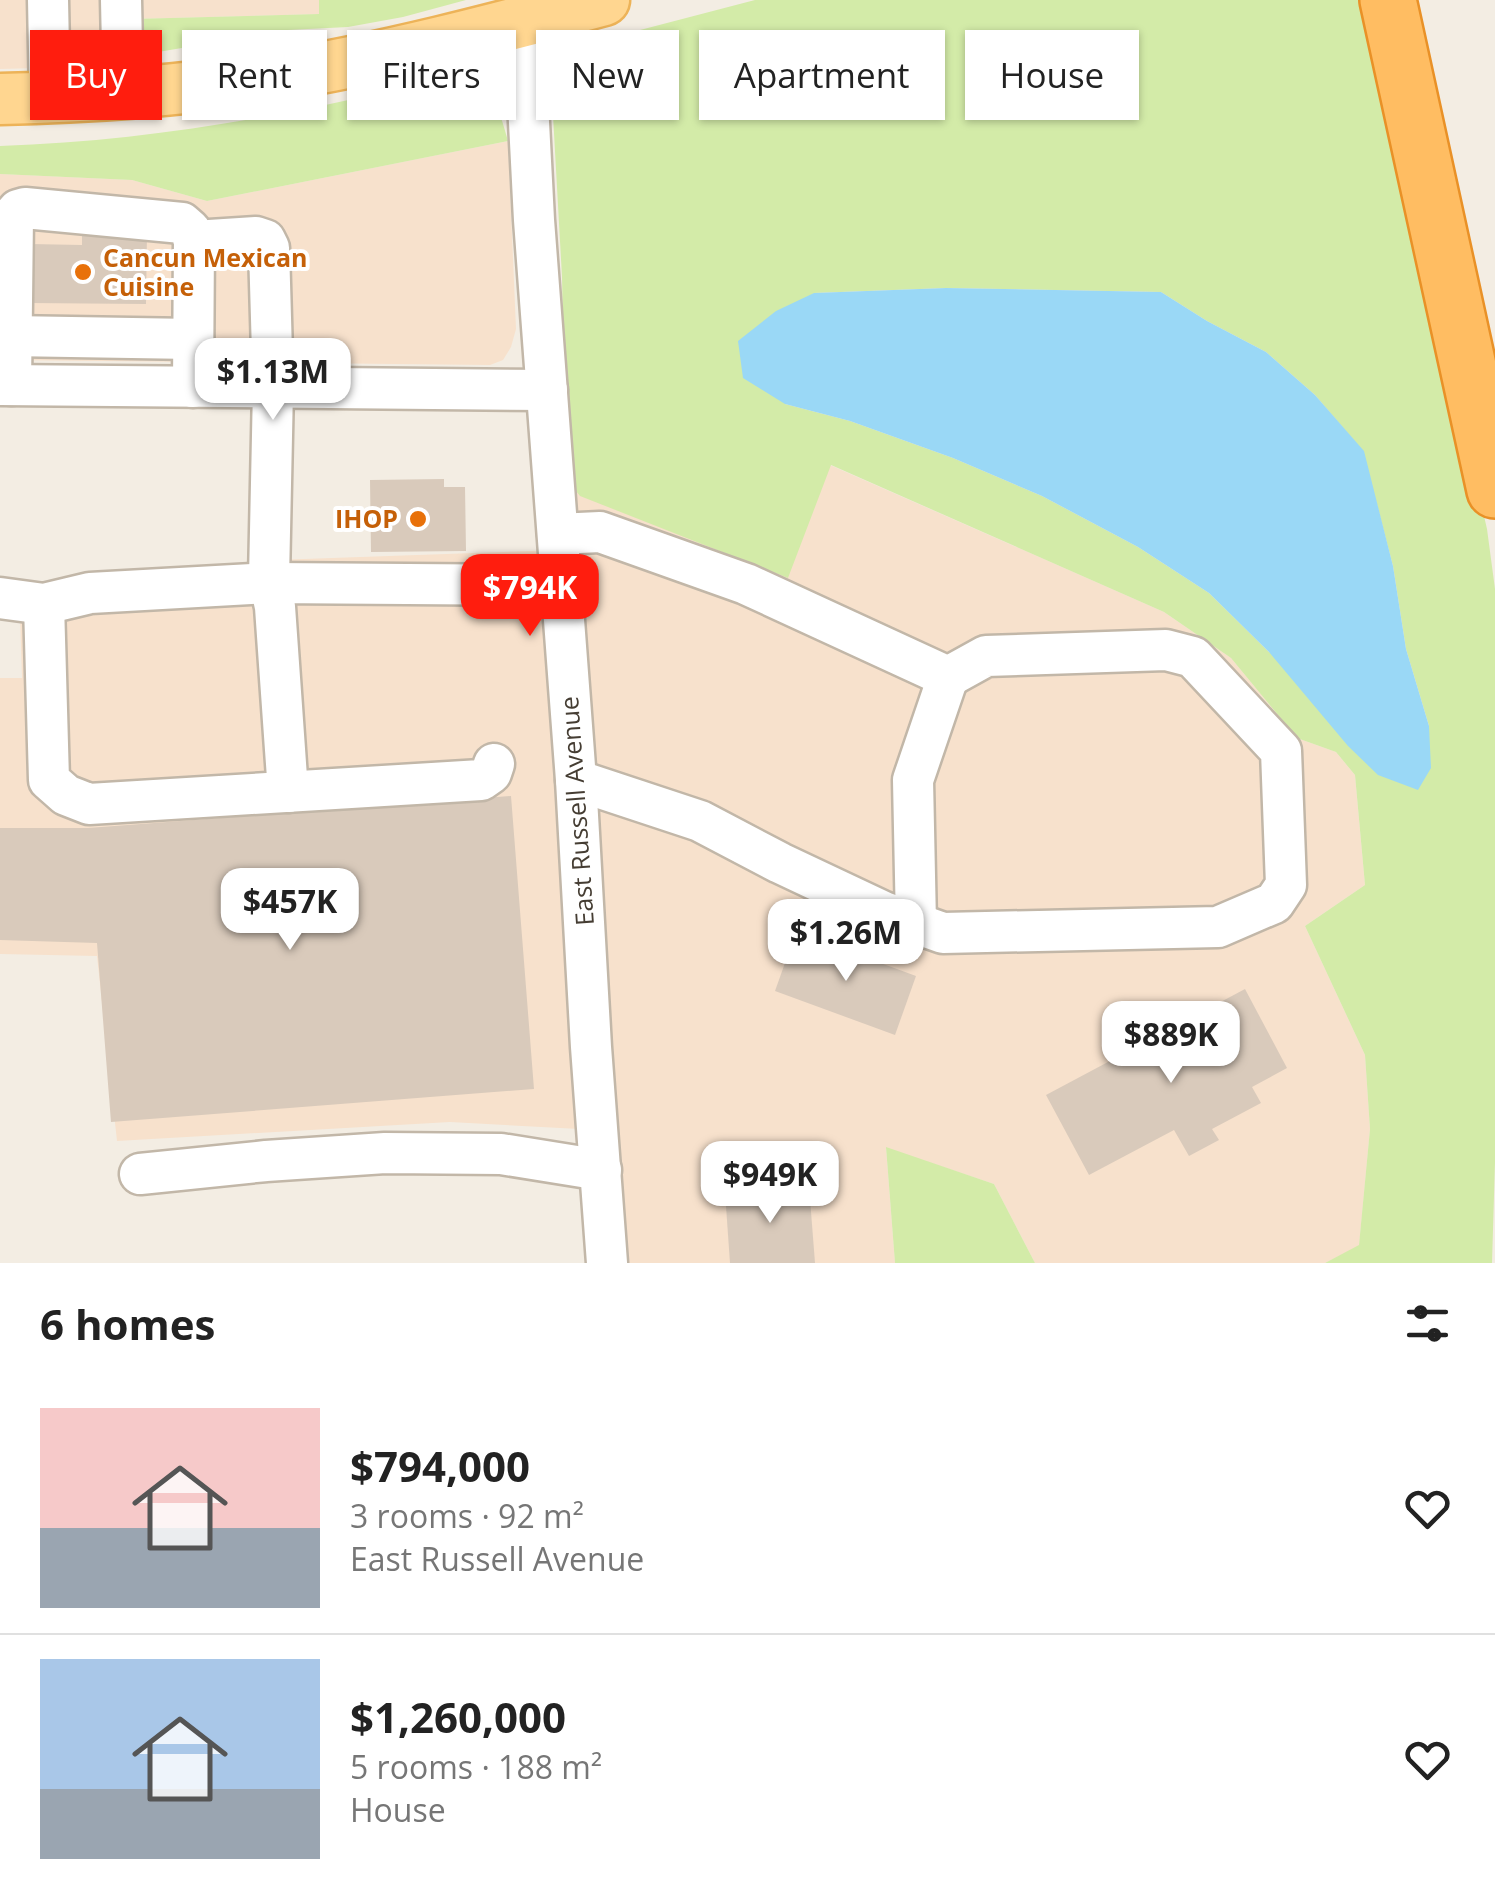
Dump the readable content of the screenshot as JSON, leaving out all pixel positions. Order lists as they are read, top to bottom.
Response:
{
  "streets": {
    "street": ["East Russell Avenue"]
  },
  "places": ["Cancun Mexican Cuisine", "IHOP"],
  "page": {
    "chip": [
      "Buy",
      "Rent",
      "Filters",
      "New",
      "Apartment",
      "House"
    ],
    "price": [
      "$1.13M",
      "$794K",
      "$457K",
      "$1.26M",
      "$889K",
      "$949K"
    ],
    "heading": "6 homes",
    "list": [
      {
        "name": "$794,000",
        "note": "3 rooms · 92 m² · East Russell Avenue"
      },
      {
        "name": "$1,260,000",
        "note": "5 rooms · 188 m² · House"
      }
    ]
  }
}
